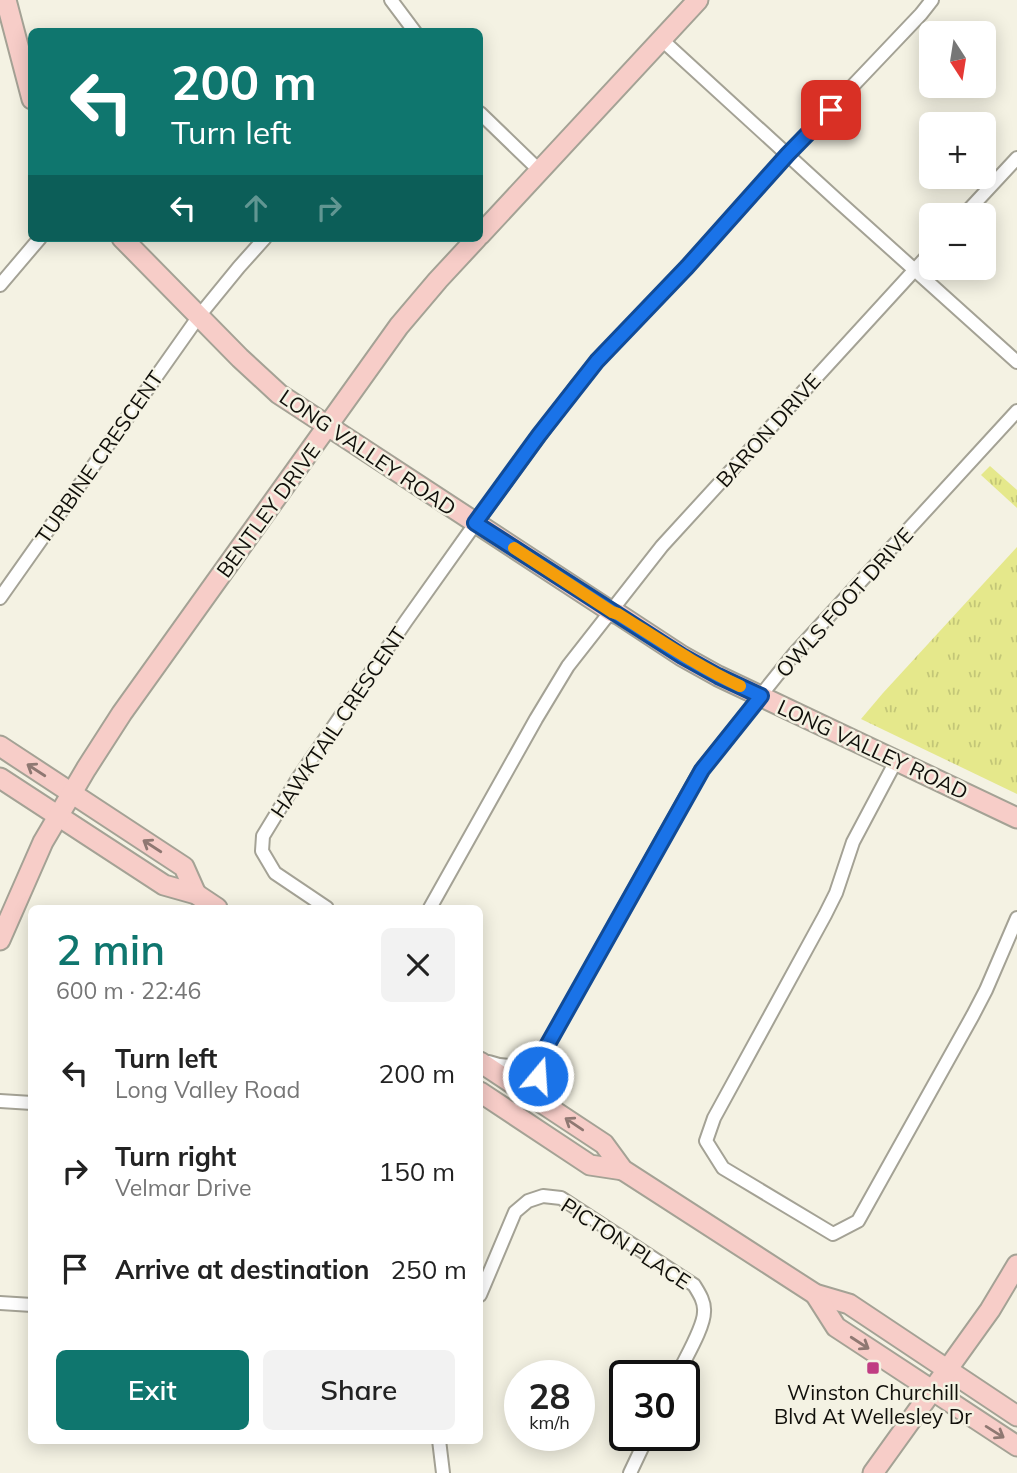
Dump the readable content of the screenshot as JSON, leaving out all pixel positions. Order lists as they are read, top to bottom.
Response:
{
  "streets": {
    "street": [
      "BARON DRIVE",
      "LONG VALLEY ROAD",
      "TURBINE CRESCENT",
      "BENTLEY DRIVE",
      "OWLS FOOT DRIVE",
      "HAWKTAIL CRESCENT",
      "PICTON PLACE"
    ]
  },
  "crossings": [
    ["BARON DRIVE", "LONG VALLEY ROAD"],
    ["LONG VALLEY ROAD", "TURBINE CRESCENT"],
    ["LONG VALLEY ROAD", "BENTLEY DRIVE"],
    ["LONG VALLEY ROAD", "OWLS FOOT DRIVE"],
    ["LONG VALLEY ROAD", "HAWKTAIL CRESCENT"]
  ],
  "places": {
    "transit": ["Winston Churchill Blvd At Wellesley Dr"]
  },
  "north": "bottom",
  "page": {
    "map_buttons": ["+", "−"],
    "turn": ["200 m", "Turn left"],
    "heading": ["2 min", "600 m · 22:46"],
    "list": [
      {
        "name": "Turn left",
        "note": "Long Valley Road",
        "value": "200 m"
      },
      {
        "name": "Turn right",
        "note": "Velmar Drive",
        "value": "150 m"
      },
      {
        "name": "Arrive at destination",
        "value": "250 m"
      }
    ],
    "buttons": ["Exit", "Share"],
    "speed": "28 km/h",
    "limit": "30"
  }
}
